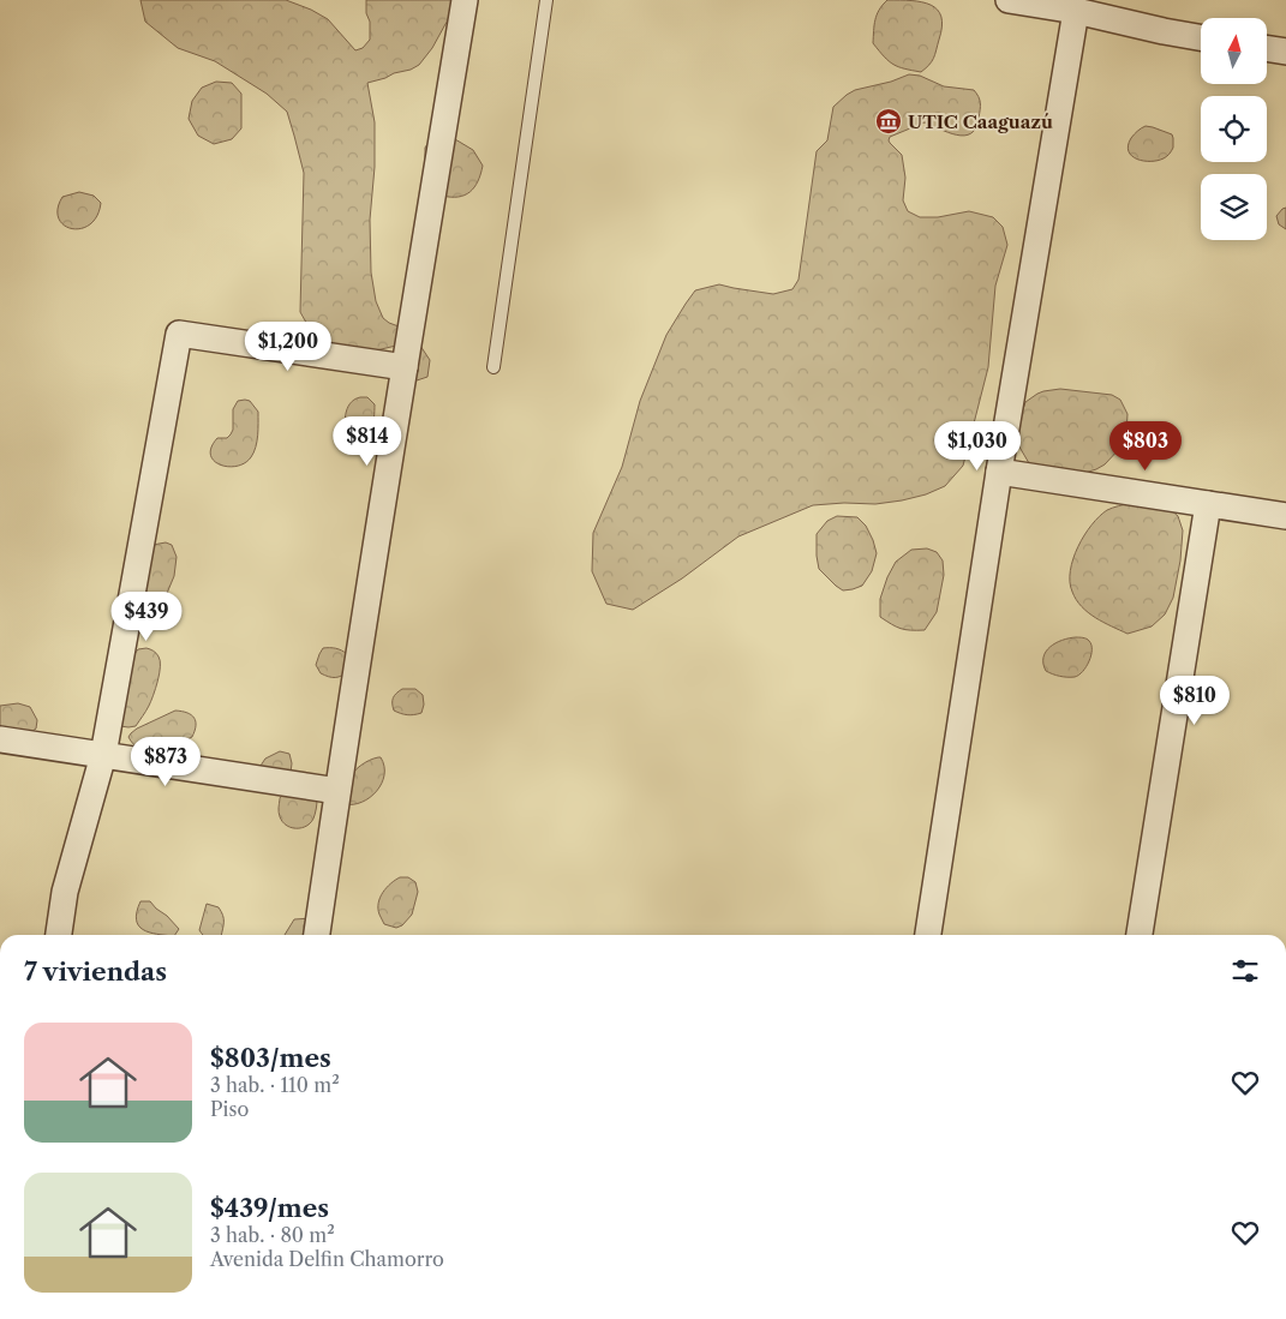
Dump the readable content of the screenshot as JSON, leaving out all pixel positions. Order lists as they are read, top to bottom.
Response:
{
  "places": {
    "museum": ["UTIC Caaguazú"]
  },
  "north": "top",
  "page": {
    "price": [
      "$1,200",
      "$814",
      "$1,030",
      "$803",
      "$439",
      "$810",
      "$873"
    ],
    "heading": "7 viviendas",
    "list": [
      {
        "name": "$803/mes",
        "note": "3 hab. · 110 m² · Piso"
      },
      {
        "name": "$439/mes",
        "note": "3 hab. · 80 m² · Avenida Delfin Chamorro"
      }
    ]
  }
}
